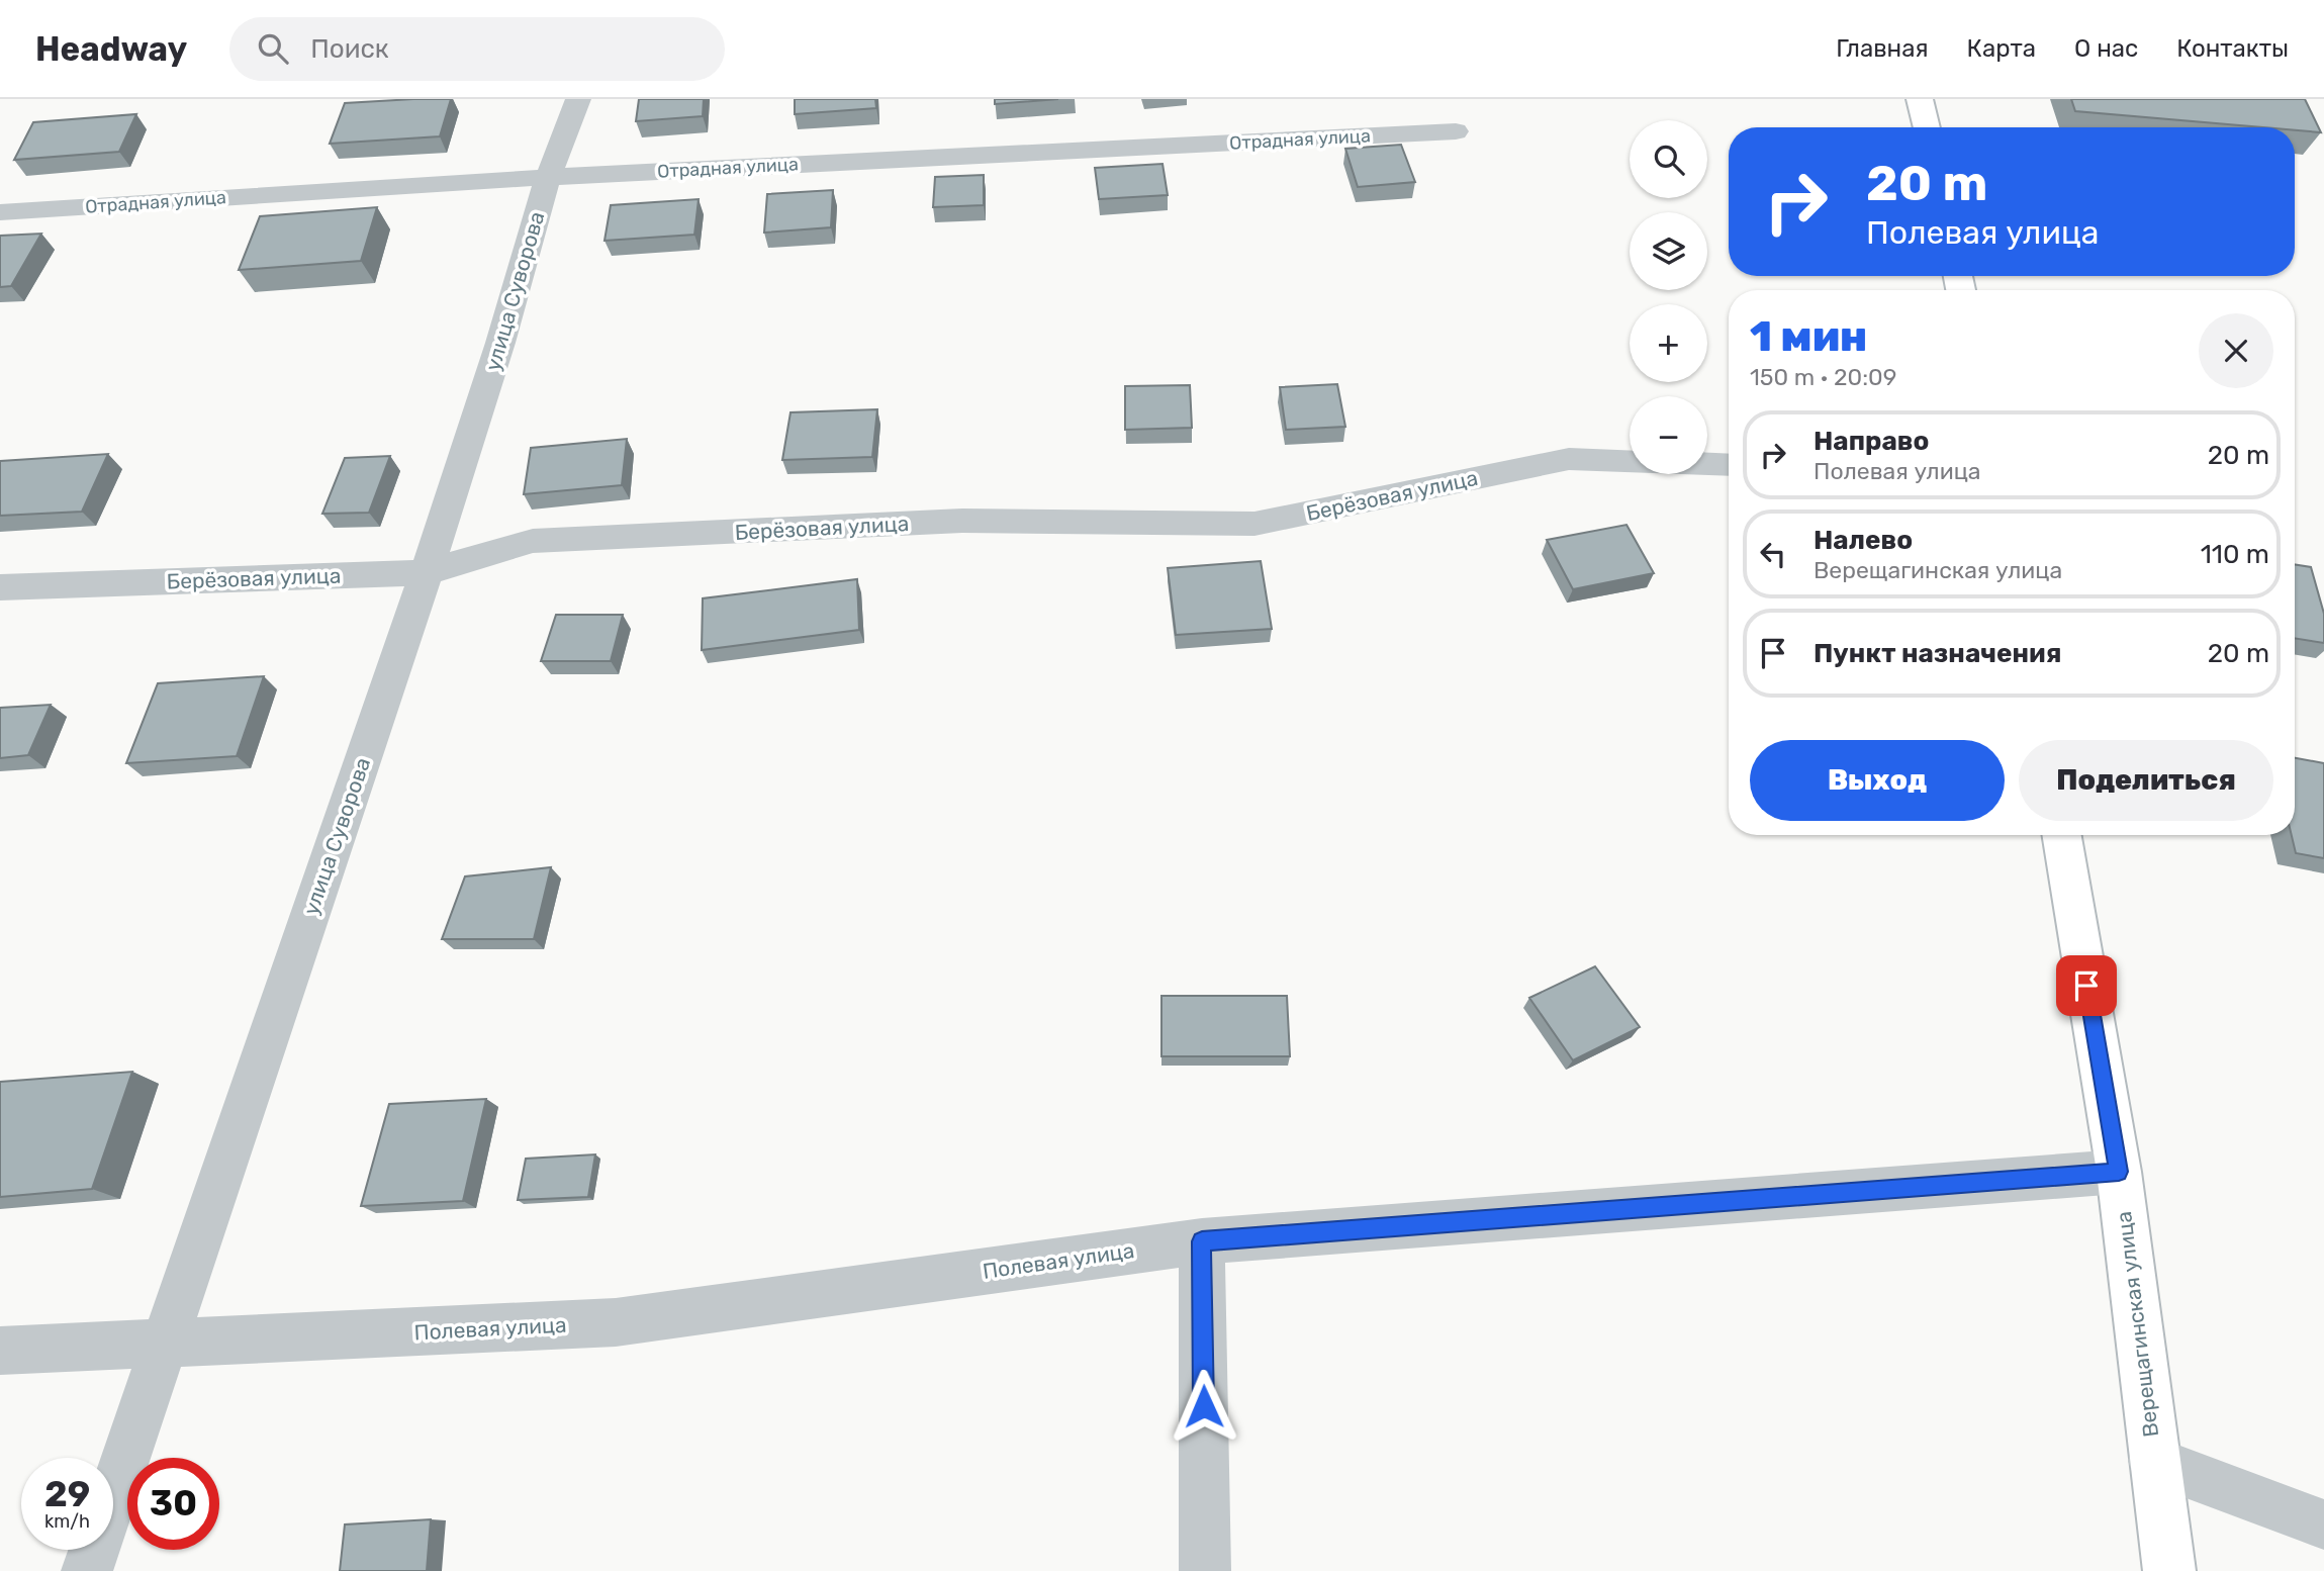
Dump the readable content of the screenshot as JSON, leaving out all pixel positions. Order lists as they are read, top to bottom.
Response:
{
  "streets": {
    "main road": ["Верещагинская улица"],
    "street": [
      "Отрадная улица",
      "улица Суворова",
      "Берёзовая улица",
      "Полевая улица"
    ]
  },
  "crossings": [
    ["Отрадная улица", "улица Суворова"],
    ["улица Суворова", "Берёзовая улица"],
    ["улица Суворова", "Полевая улица"],
    ["Полевая улица", "Верещагинская улица"]
  ],
  "page": {
    "header": "Headway",
    "search": "Поиск",
    "nav": [
      "Главная",
      "Карта",
      "О нас",
      "Контакты"
    ],
    "map_buttons": ["+", "−"],
    "turn": ["20 m", "Полевая улица"],
    "heading": ["1 мин", "150 m · 20:09"],
    "list": [
      {
        "name": "Направо",
        "note": "Полевая улица",
        "value": "20 m"
      },
      {
        "name": "Налево",
        "note": "Верещагинская улица",
        "value": "110 m"
      },
      {
        "name": "Пункт назначения",
        "value": "20 m"
      }
    ],
    "buttons": ["Выход", "Поделиться"],
    "speed": "29 km/h",
    "limit": "30"
  }
}
